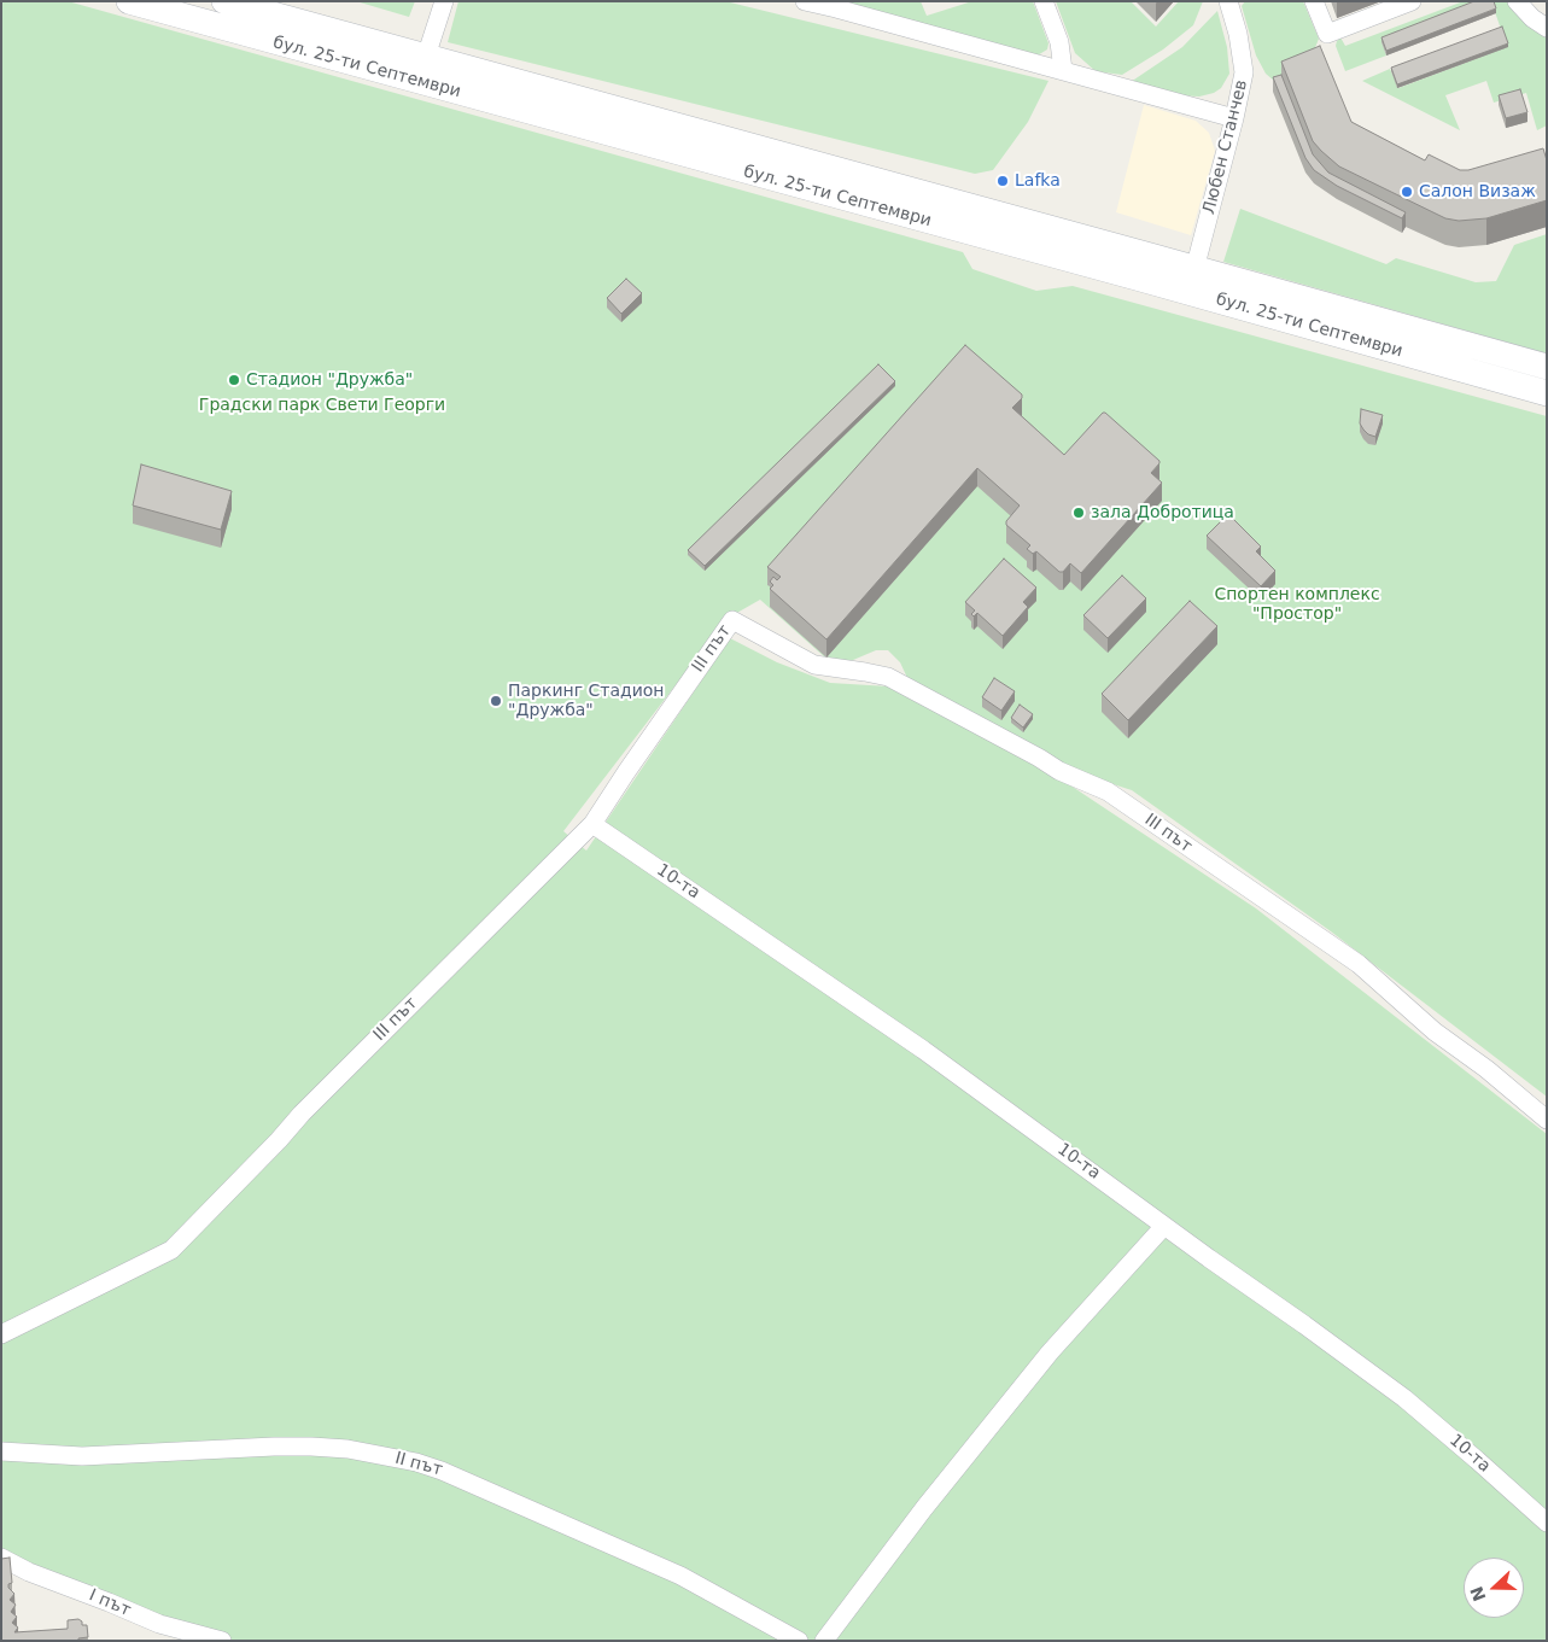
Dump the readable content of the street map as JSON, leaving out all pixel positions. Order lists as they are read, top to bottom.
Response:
{
  "streets": {
    "main road": ["бул. 25-ти Септември"],
    "street": [
      "Любен Станчев",
      "ІІІ път",
      "10-та",
      "ІІ път",
      "І път"
    ]
  },
  "crossings": [
    ["бул. 25-ти Септември", "Любен Станчев"],
    ["ІІІ път", "10-та"]
  ],
  "parks": ["Градски парк Свети Георги", "Спортен комплекс \"Простор\""],
  "places": [
    "Lafka",
    "Салон Визаж",
    "Стадион \"Дружба\"",
    "зала Добротица",
    "Паркинг Стадион \"Дружба\""
  ],
  "north": "left"
}
